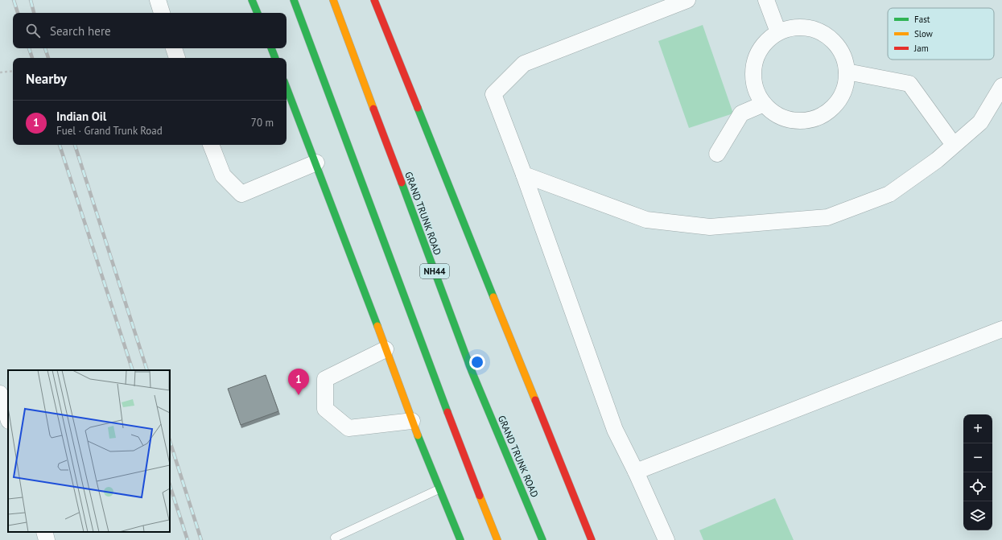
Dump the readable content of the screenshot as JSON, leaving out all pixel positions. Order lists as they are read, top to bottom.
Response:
{
  "streets": {
    "main road": ["GRAND TRUNK ROAD", "NH44"]
  },
  "legend": ["Fast", "Slow", "Jam"],
  "page": {
    "search": "Search here",
    "heading": "Nearby",
    "list": [
      {
        "mark": "1",
        "name": "Indian Oil",
        "note": "Fuel · Grand Trunk Road",
        "value": "70 m"
      }
    ],
    "pins": "1",
    "map_buttons": ["+", "−"]
  }
}
